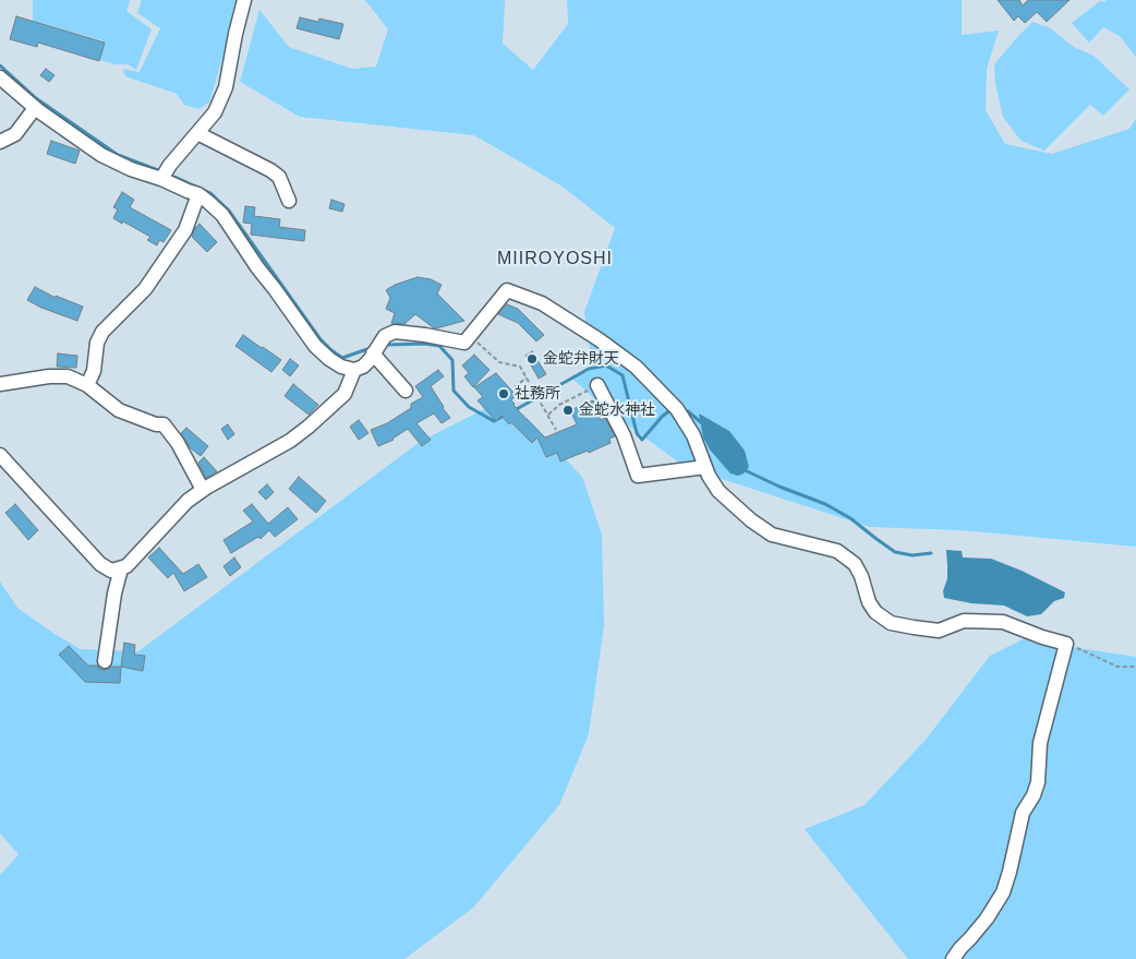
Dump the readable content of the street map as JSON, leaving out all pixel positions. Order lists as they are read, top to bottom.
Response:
{
  "districts": ["MIIROYOSHI"],
  "places": ["金蛇弁財天", "社務所", "金蛇水神社"]
}
